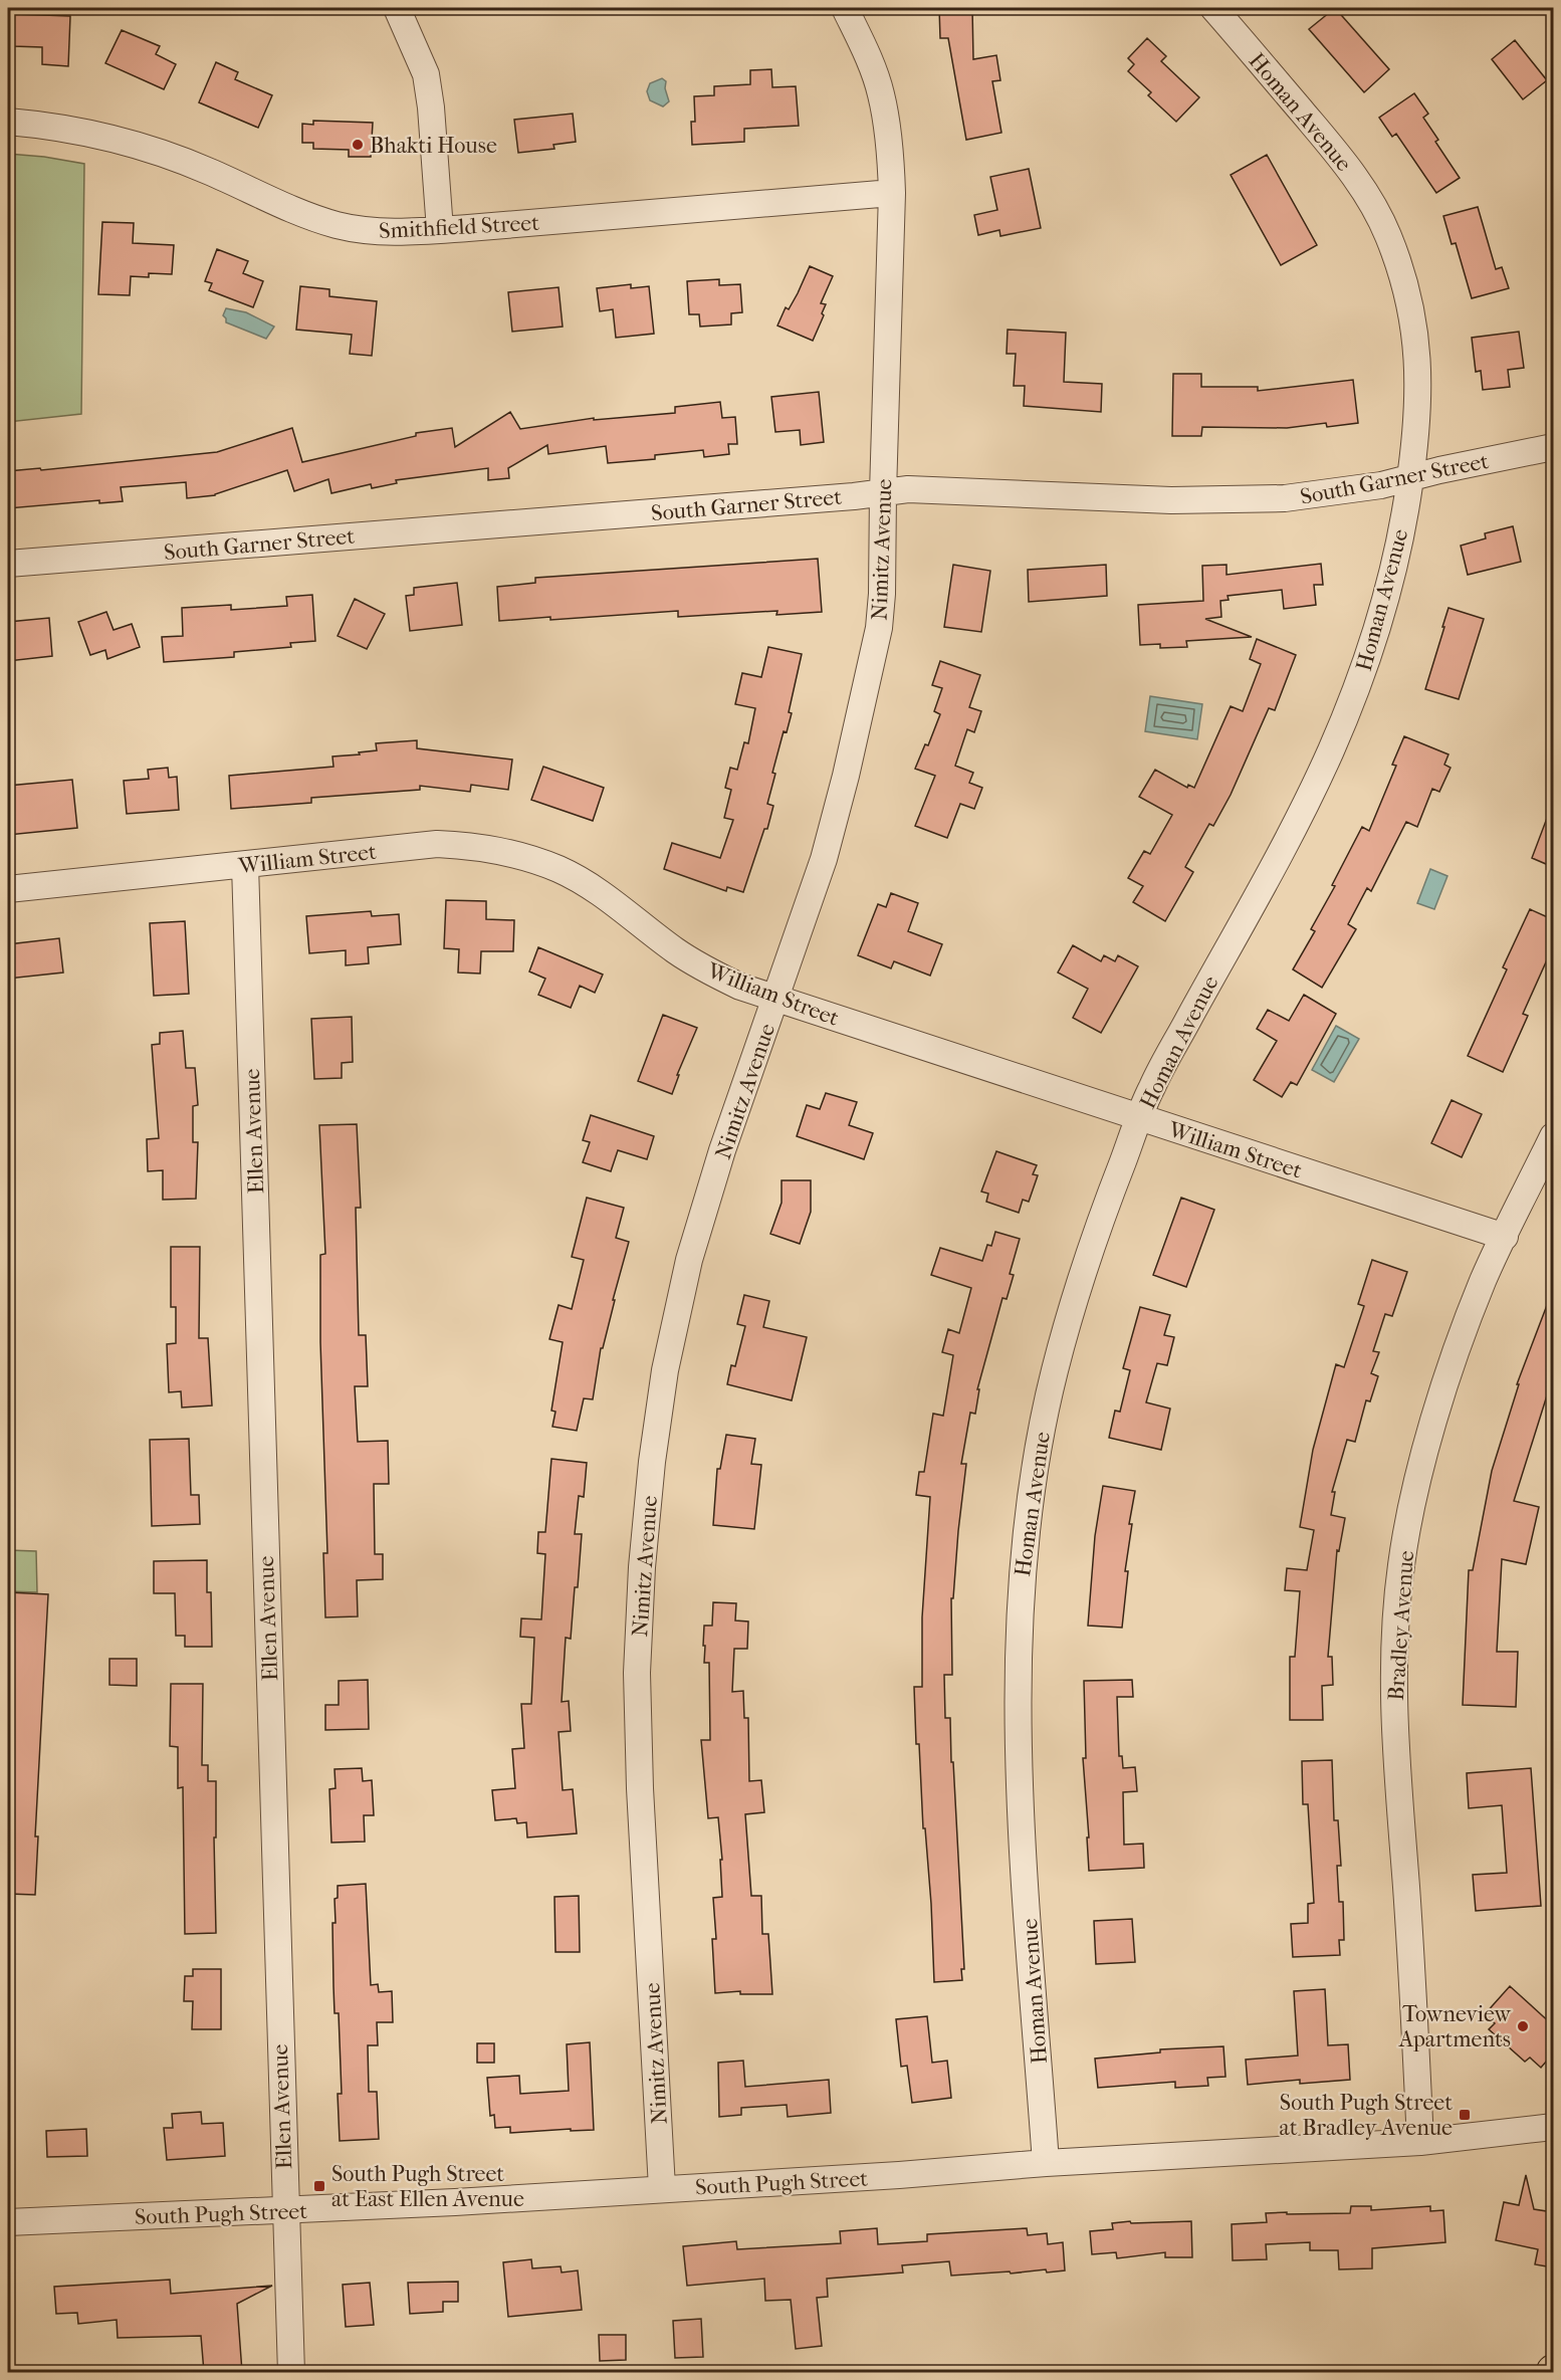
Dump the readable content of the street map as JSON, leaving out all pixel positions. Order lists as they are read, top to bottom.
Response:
{
  "streets": {
    "street": [
      "Homan Avenue",
      "Smithfield Street",
      "South Garner Street",
      "Nimitz Avenue",
      "William Street",
      "Ellen Avenue",
      "Bradley Avenue",
      "South Pugh Street"
    ]
  },
  "crossings": [
    ["Homan Avenue", "South Garner Street"],
    ["Homan Avenue", "William Street"],
    ["Homan Avenue", "South Pugh Street"],
    ["Smithfield Street", "Nimitz Avenue"],
    ["South Garner Street", "Nimitz Avenue"],
    ["Nimitz Avenue", "William Street"],
    ["Nimitz Avenue", "South Pugh Street"],
    ["William Street", "Ellen Avenue"],
    ["William Street", "Bradley Avenue"],
    ["Ellen Avenue", "South Pugh Street"],
    ["Bradley Avenue", "South Pugh Street"]
  ],
  "places": {
    "other": ["Bhakti House", "Towneview Apartments"],
    "transit": ["South Pugh Street at Bradley Avenue", "South Pugh Street at East Ellen Avenue"]
  }
}
